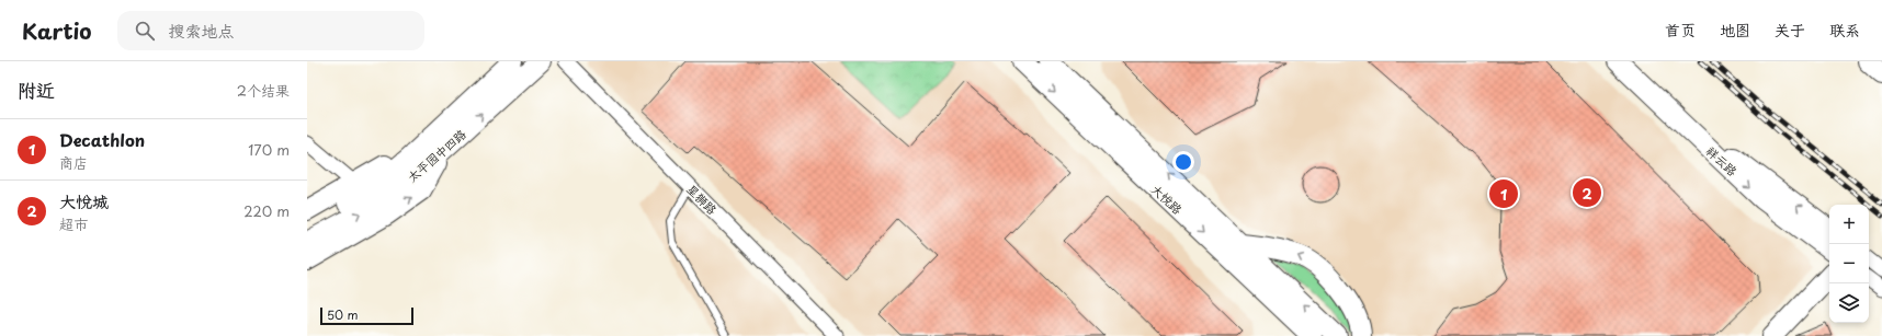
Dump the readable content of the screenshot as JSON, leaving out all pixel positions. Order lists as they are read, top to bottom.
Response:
{
  "streets": {
    "street": [
      "太平园中四路",
      "祥云路",
      "星狮路",
      "大悦路"
    ]
  },
  "scale_bar": "50 m",
  "page": {
    "header": "Kartio",
    "search": "搜索地点",
    "nav": [
      "首页",
      "地图",
      "关于",
      "联系"
    ],
    "heading": ["附近", "2个结果"],
    "list": [
      {
        "mark": "1",
        "name": "Decathlon",
        "note": "商店",
        "value": "170 m"
      },
      {
        "mark": "2",
        "name": "大悦城",
        "note": "超市",
        "value": "220 m"
      }
    ],
    "pins": ["2", "1"],
    "map_buttons": ["+", "−"],
    "scale": "50 m"
  }
}
